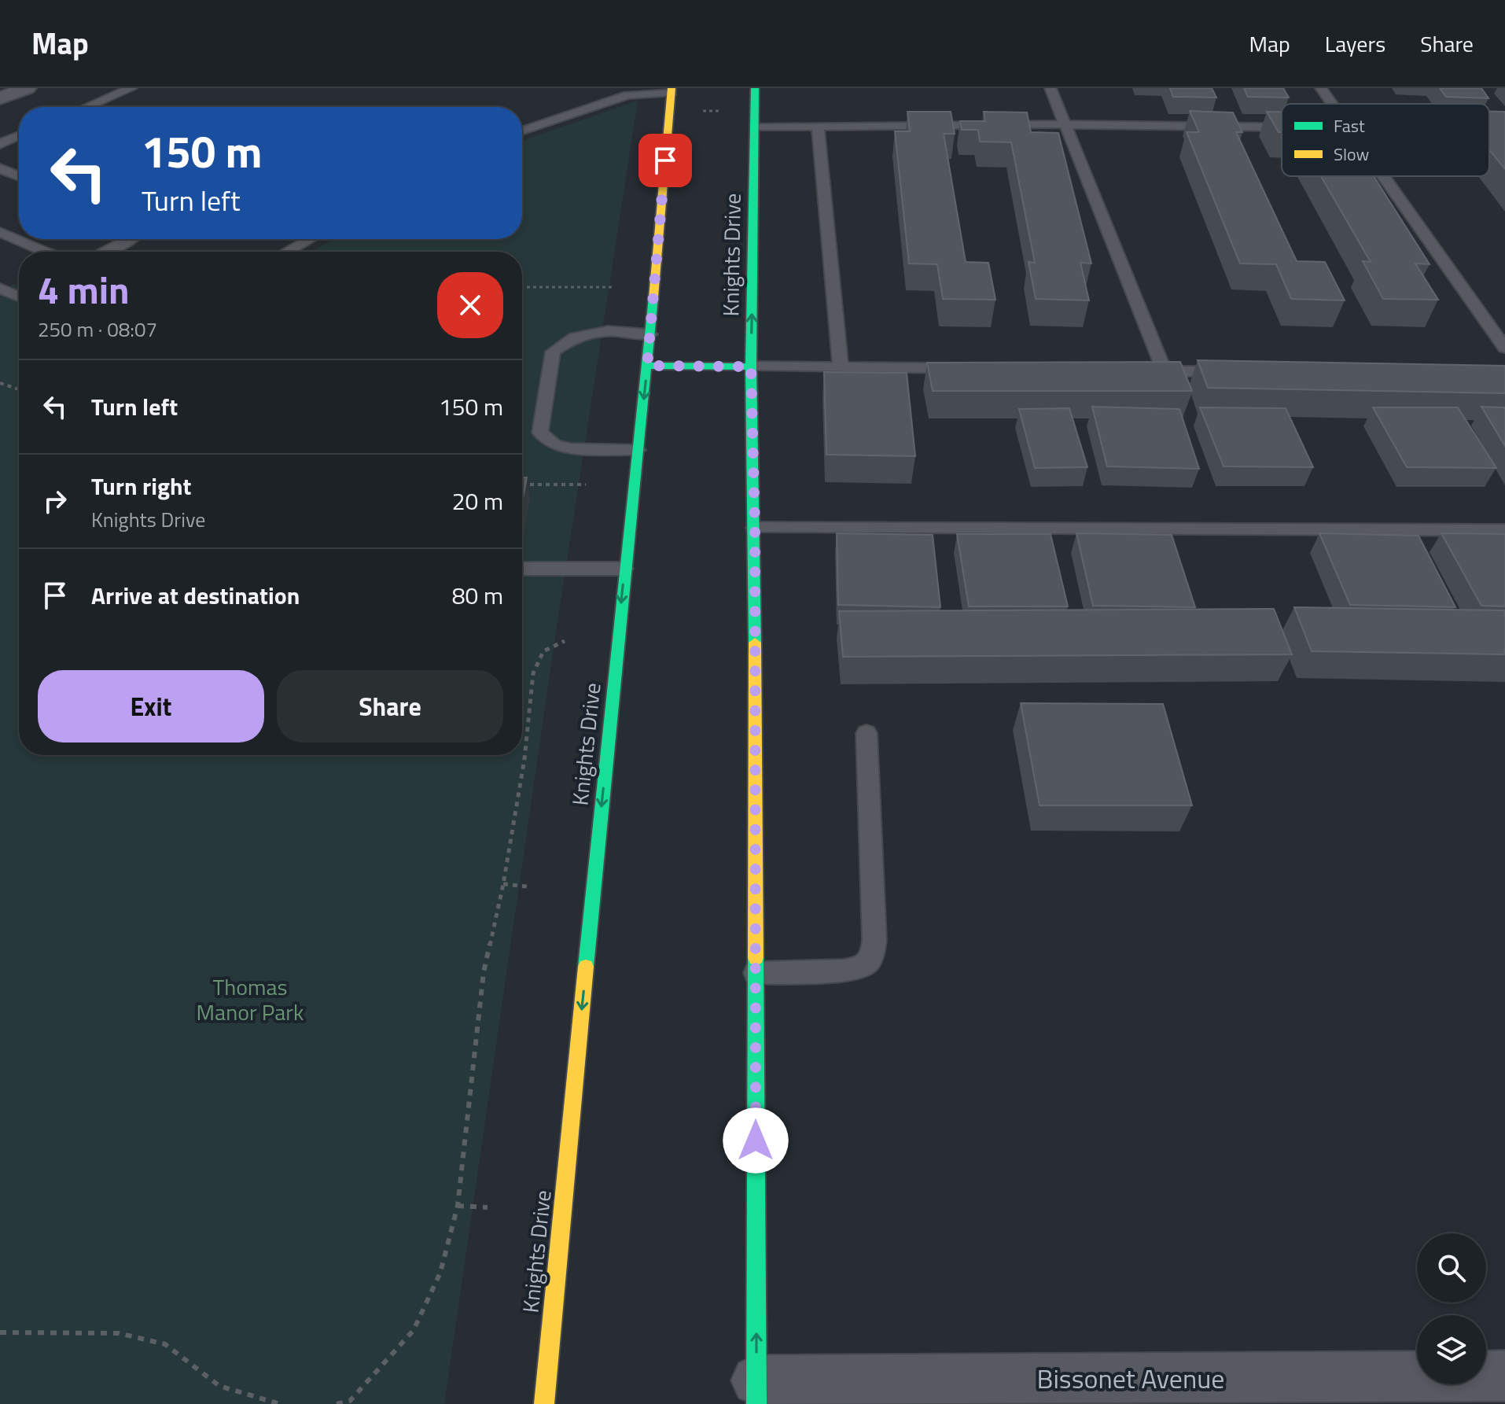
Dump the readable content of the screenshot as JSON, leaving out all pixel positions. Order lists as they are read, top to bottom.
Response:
{
  "streets": {
    "street": ["Knights Drive", "Bissonet Avenue"]
  },
  "crossings": [
    ["Knights Drive", "Bissonet Avenue"]
  ],
  "parks": ["Thomas Manor Park"],
  "legend": ["Fast", "Slow"],
  "page": {
    "header": "Map",
    "nav": ["Map", "Layers", "Share"],
    "turn": ["150 m", "Turn left"],
    "heading": ["4 min", "250 m · 08:07"],
    "list": [
      {
        "name": "Turn left",
        "value": "150 m"
      },
      {
        "name": "Turn right",
        "note": "Knights Drive",
        "value": "20 m"
      },
      {
        "name": "Arrive at destination",
        "value": "80 m"
      }
    ],
    "buttons": ["Exit", "Share"]
  }
}
